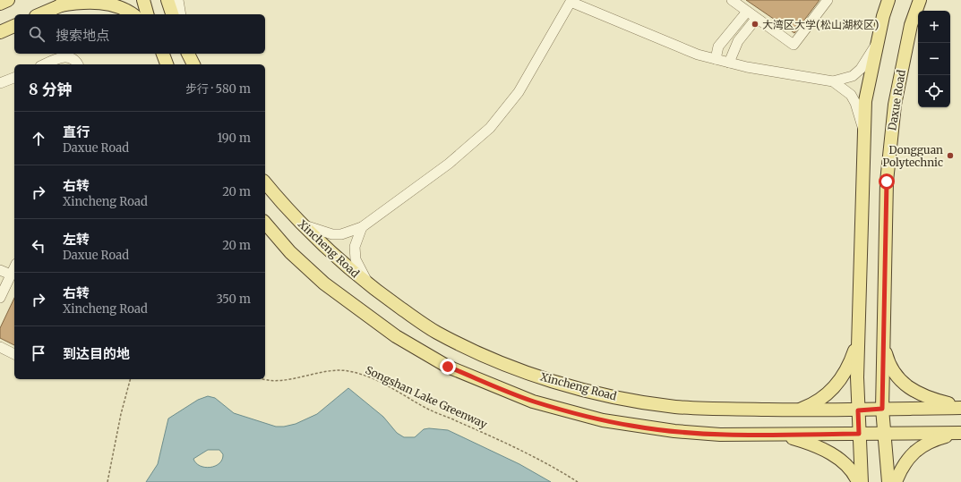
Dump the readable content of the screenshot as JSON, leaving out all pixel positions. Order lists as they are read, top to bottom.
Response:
{
  "streets": {
    "main road": ["Daxue Road", "Xincheng Road"],
    "path": ["Songshan Lake Greenway"]
  },
  "crossings": [
    ["Daxue Road", "Xincheng Road"]
  ],
  "places": ["大湾区大学(松山湖校区)", "Dongguan Polytechnic"],
  "page": {
    "map_buttons": ["+", "−"],
    "search": "搜索地点",
    "heading": ["8 分钟", "步行 · 580 m"],
    "list": [
      ["直行", "Daxue Road", "190 m"],
      ["右转", "Xincheng Road", "20 m"],
      ["左转", "Daxue Road", "20 m"],
      ["右转", "Xincheng Road", "350 m"],
      "到达目的地"
    ]
  }
}
